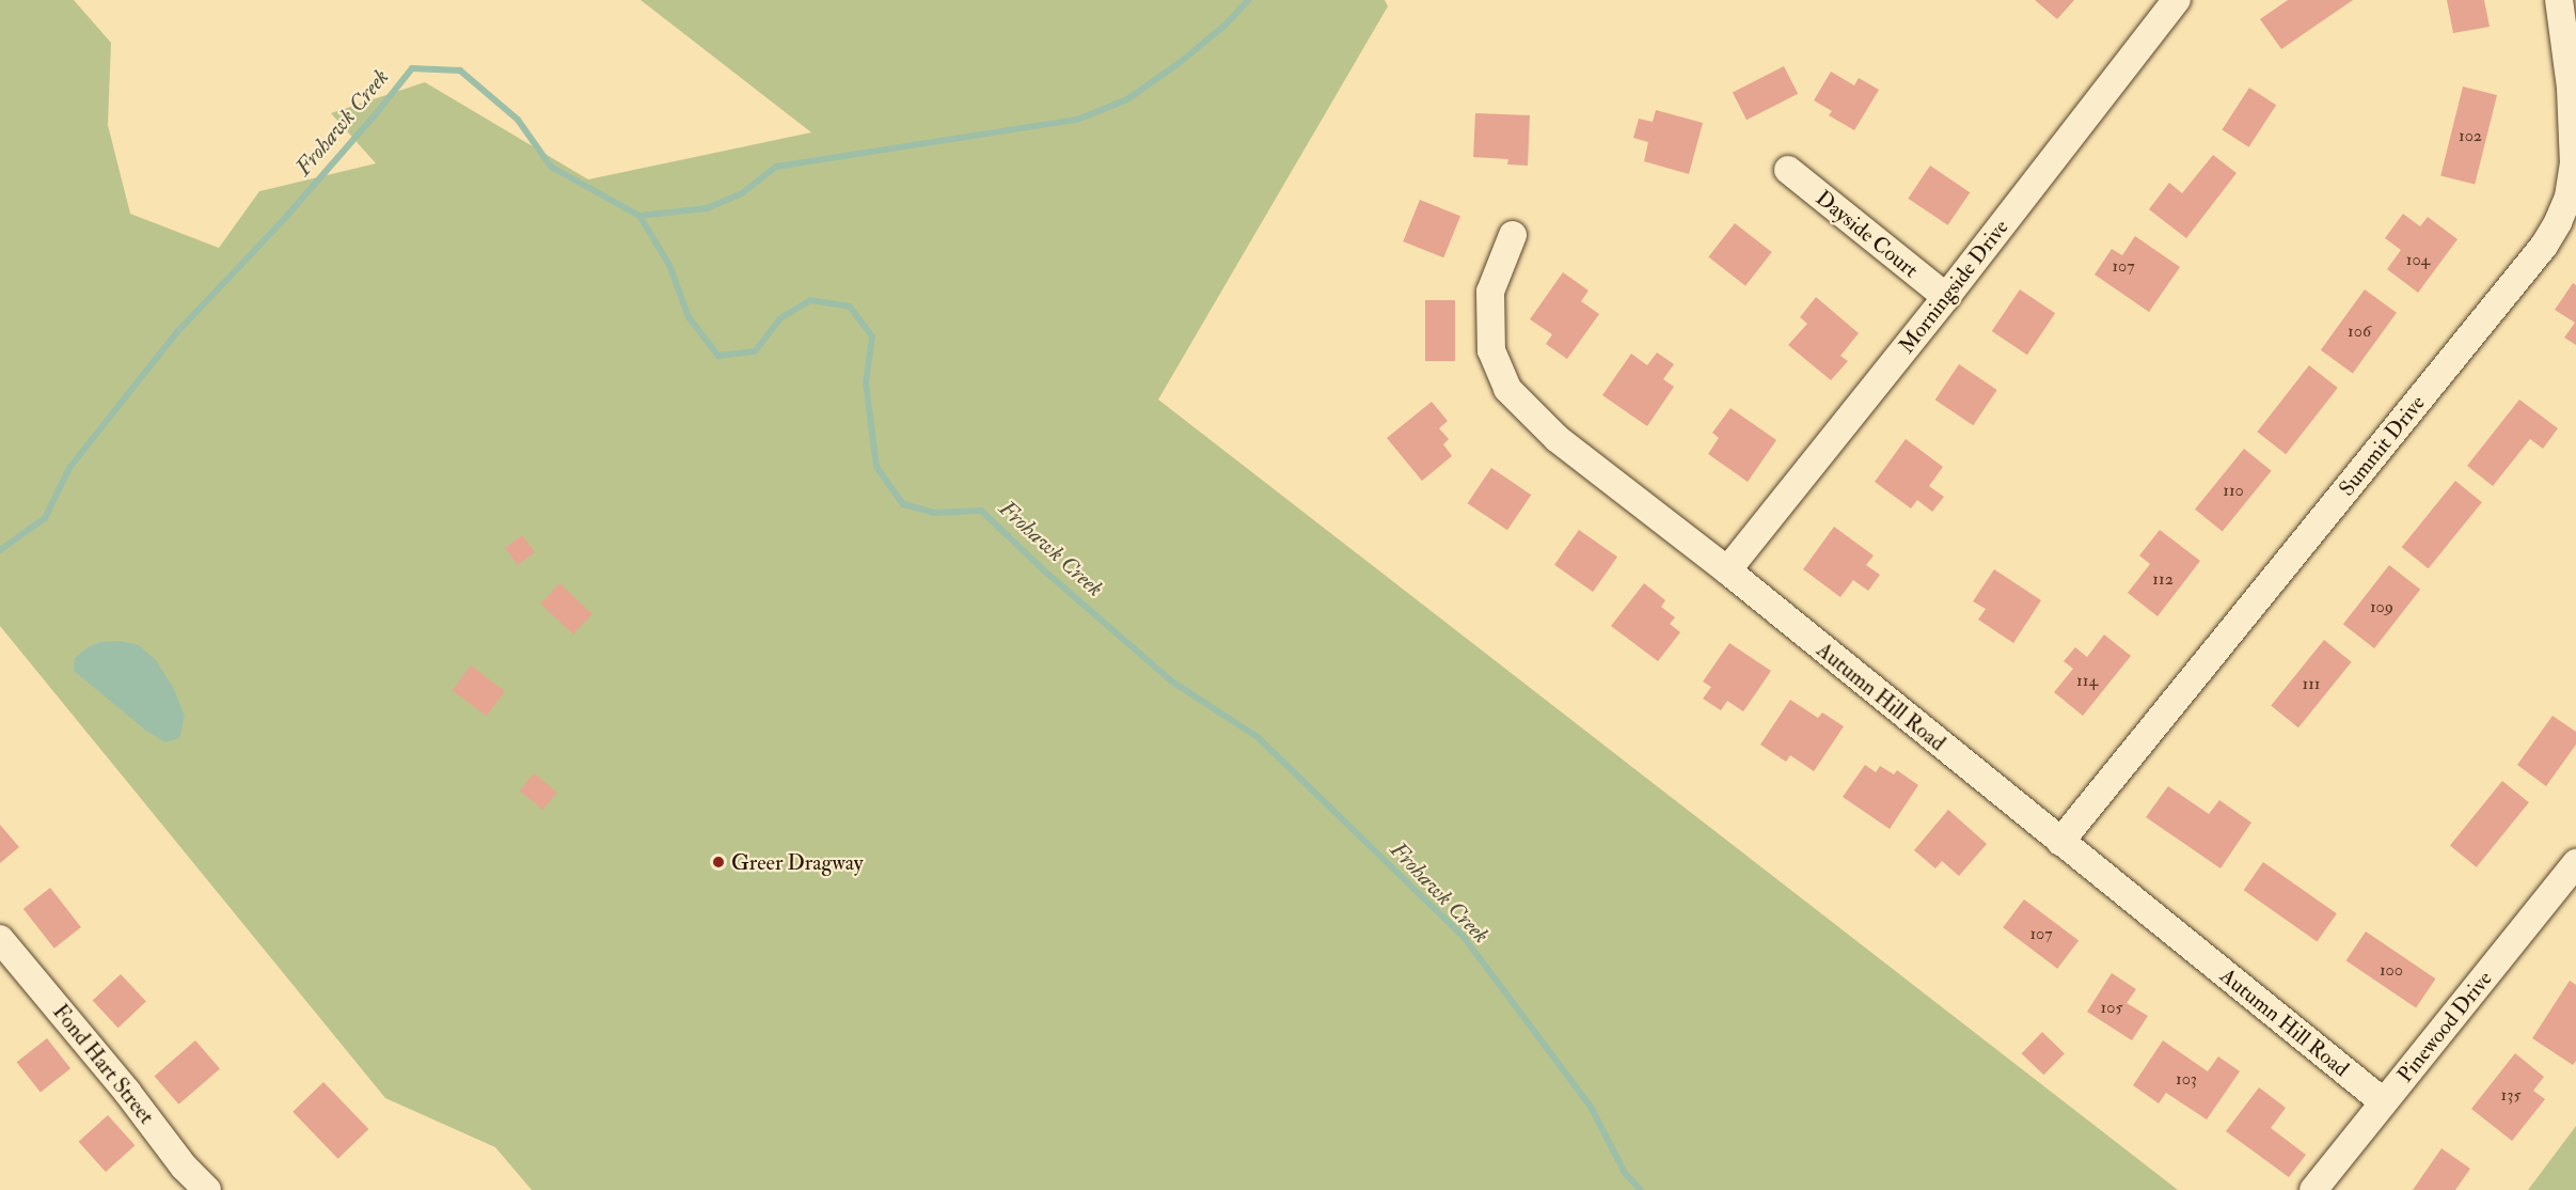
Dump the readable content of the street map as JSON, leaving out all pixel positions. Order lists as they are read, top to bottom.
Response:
{
  "streets": {
    "street": [
      "Dayside Court",
      "Morningside Drive",
      "Summit Drive",
      "Autumn Hill Road",
      "Pinewood Drive",
      "Fond Hart Street"
    ]
  },
  "crossings": [
    ["Dayside Court", "Morningside Drive"],
    ["Morningside Drive", "Autumn Hill Road"],
    ["Summit Drive", "Autumn Hill Road"],
    ["Autumn Hill Road", "Pinewood Drive"]
  ],
  "water": ["Frohawk Creek"],
  "places": ["Greer Dragway"],
  "house_numbers": [
    "102",
    "104",
    "107",
    "106",
    "110",
    "112",
    "109",
    "114",
    "111",
    "107",
    "100",
    "105",
    "103",
    "135"
  ]
}
